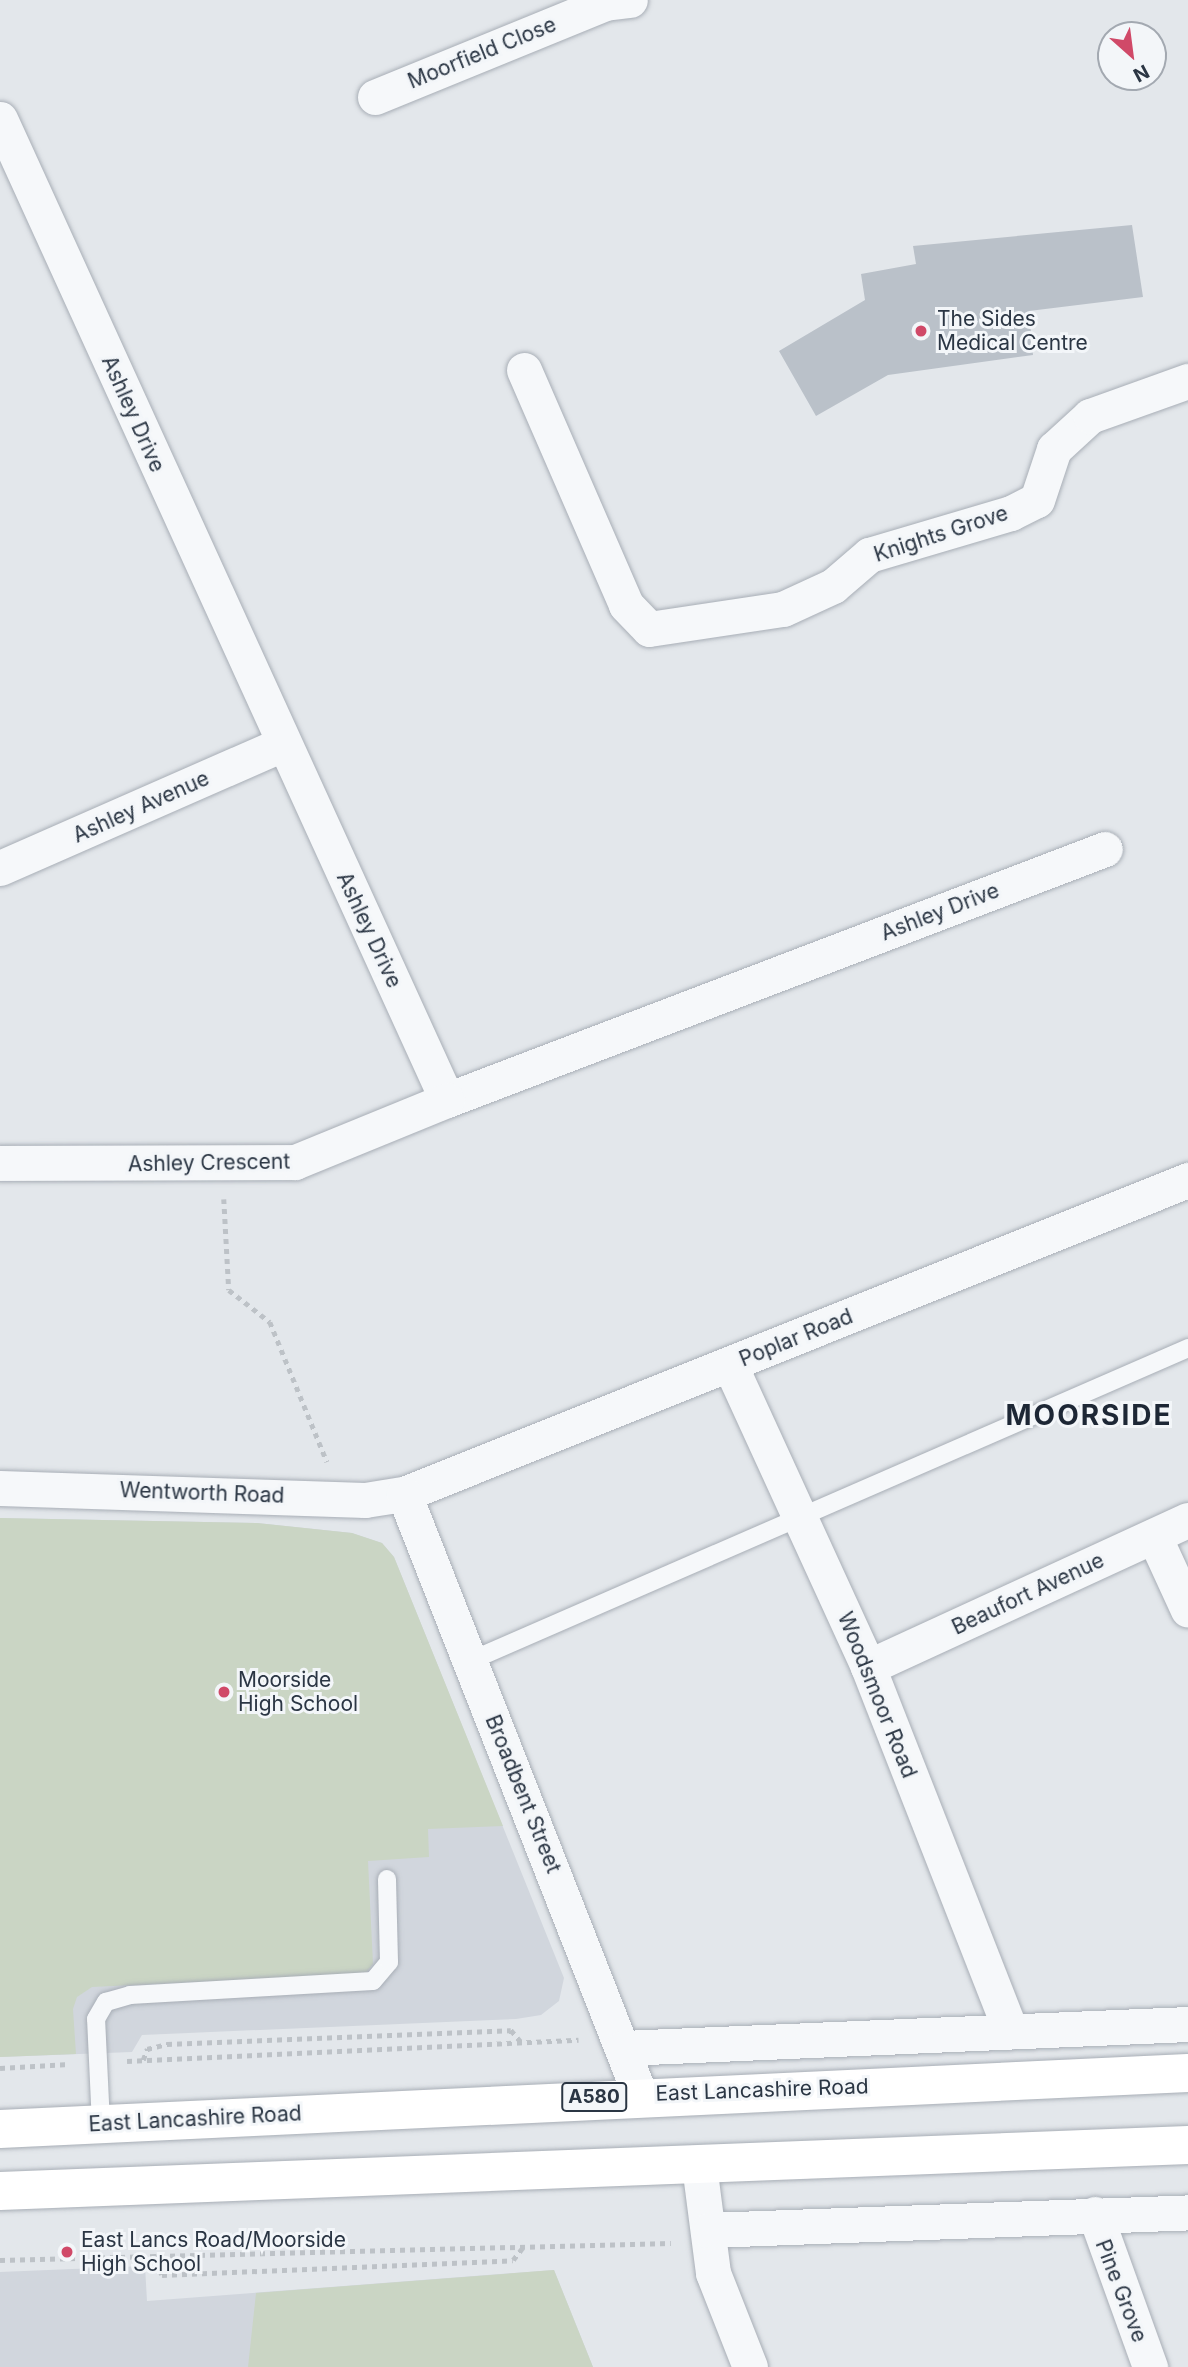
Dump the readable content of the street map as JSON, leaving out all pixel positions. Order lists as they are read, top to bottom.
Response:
{
  "streets": {
    "highway": ["East Lancashire Road", "A580"],
    "street": [
      "Moorfield Close",
      "Ashley Drive",
      "Knights Grove",
      "Ashley Avenue",
      "Ashley Crescent",
      "Poplar Road",
      "Wentworth Road",
      "Beaufort Avenue",
      "Woodsmoor Road",
      "Broadbent Street",
      "Pine Grove"
    ]
  },
  "crossings": [
    ["Ashley Drive", "Ashley Avenue"],
    ["Ashley Drive", "Ashley Crescent"],
    ["Poplar Road", "Wentworth Road"],
    ["Poplar Road", "Woodsmoor Road"],
    ["Poplar Road", "Broadbent Street"],
    ["Wentworth Road", "Broadbent Street"],
    ["Beaufort Avenue", "Woodsmoor Road"],
    ["Broadbent Street", "East Lancashire Road"]
  ],
  "districts": ["MOORSIDE"],
  "places": ["The Sides Medical Centre", "Moorside High School", "East Lancs Road/Moorside High School"],
  "north": "bottom right"
}
